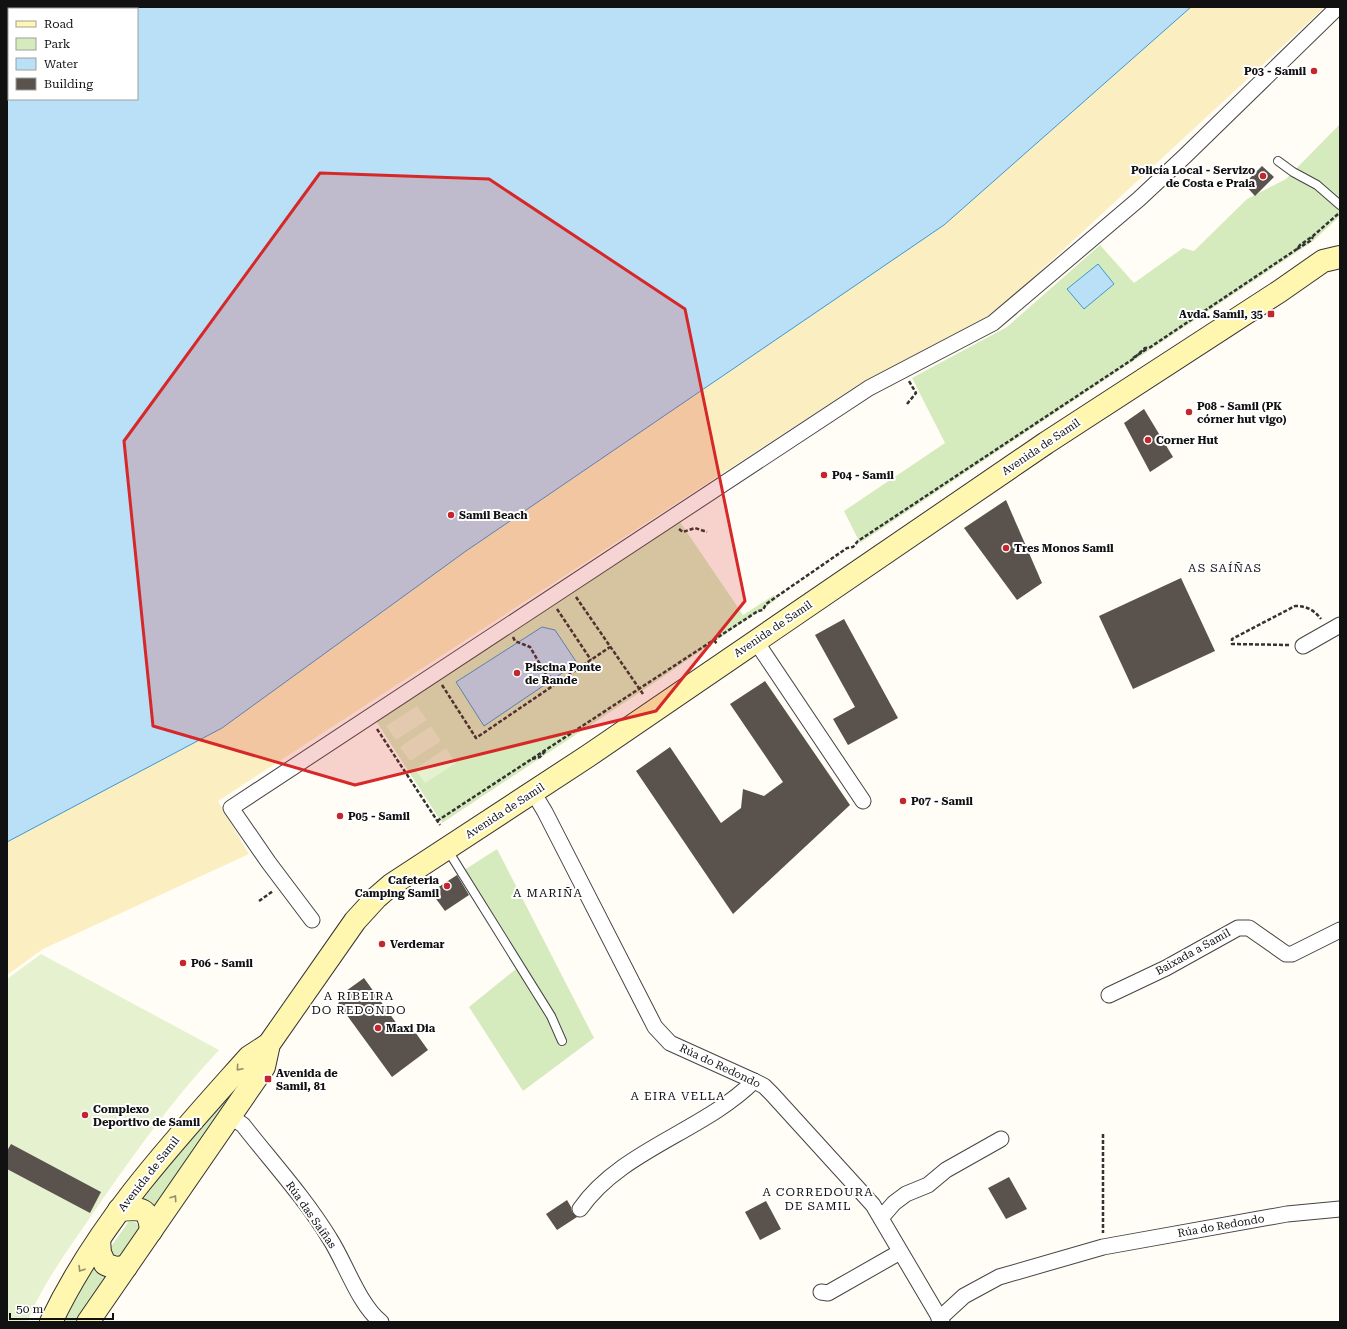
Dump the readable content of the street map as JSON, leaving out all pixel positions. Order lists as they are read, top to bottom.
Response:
{
  "streets": {
    "main road": ["Avenida de Samil"],
    "street": ["Baixada a Samil", "Rúa do Redondo", "Rúa das Saíñas"]
  },
  "crossings": [
    ["Avenida de Samil", "Rúa do Redondo"],
    ["Avenida de Samil", "Rúa das Saíñas"]
  ],
  "districts": [
    "AS SAÍÑAS",
    "A MARIÑA",
    "A RIBEIRA DO REDONDO",
    "A EIRA VELLA",
    "A CORREDOURA DE SAMIL"
  ],
  "places": {
    "other": [
      "P03 - Samil",
      "Policía Local - Servizo de Costa e Praia",
      "P08 - Samil (PK córner hut vigo)",
      "Corner Hut",
      "P04 - Samil",
      "Samil Beach",
      "Tres Monos Samil",
      "Piscina Ponte de Rande",
      "P07 - Samil",
      "P05 - Samil",
      "Cafeteria Camping Samil",
      "Verdemar",
      "P06 - Samil",
      "Maxi Dia",
      "Complexo Deportivo de Samil"
    ],
    "transit": ["Avda. Samil, 35", "Avenida de Samil, 81"]
  },
  "legend": [
    "Road",
    "Park",
    "Water",
    "Building"
  ],
  "scale_bar": "50 m"
}
